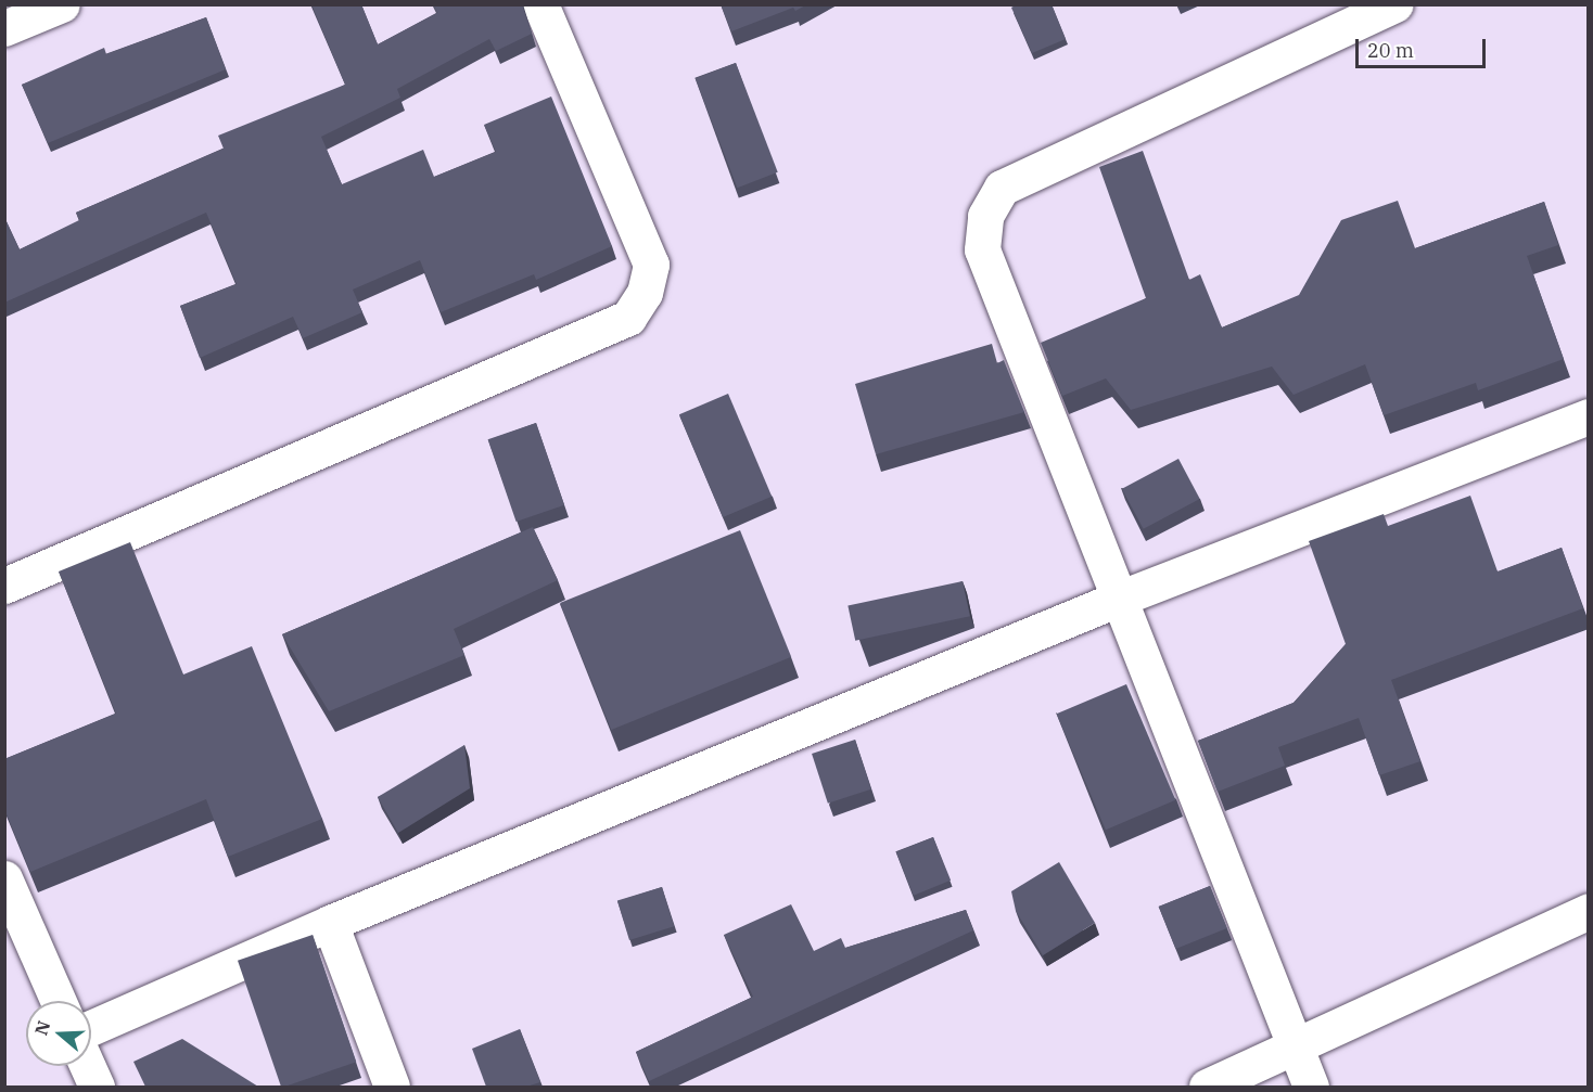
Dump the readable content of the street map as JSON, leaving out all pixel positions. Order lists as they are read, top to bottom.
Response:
{
  "scale_bar": "20 m",
  "north": "left"
}
